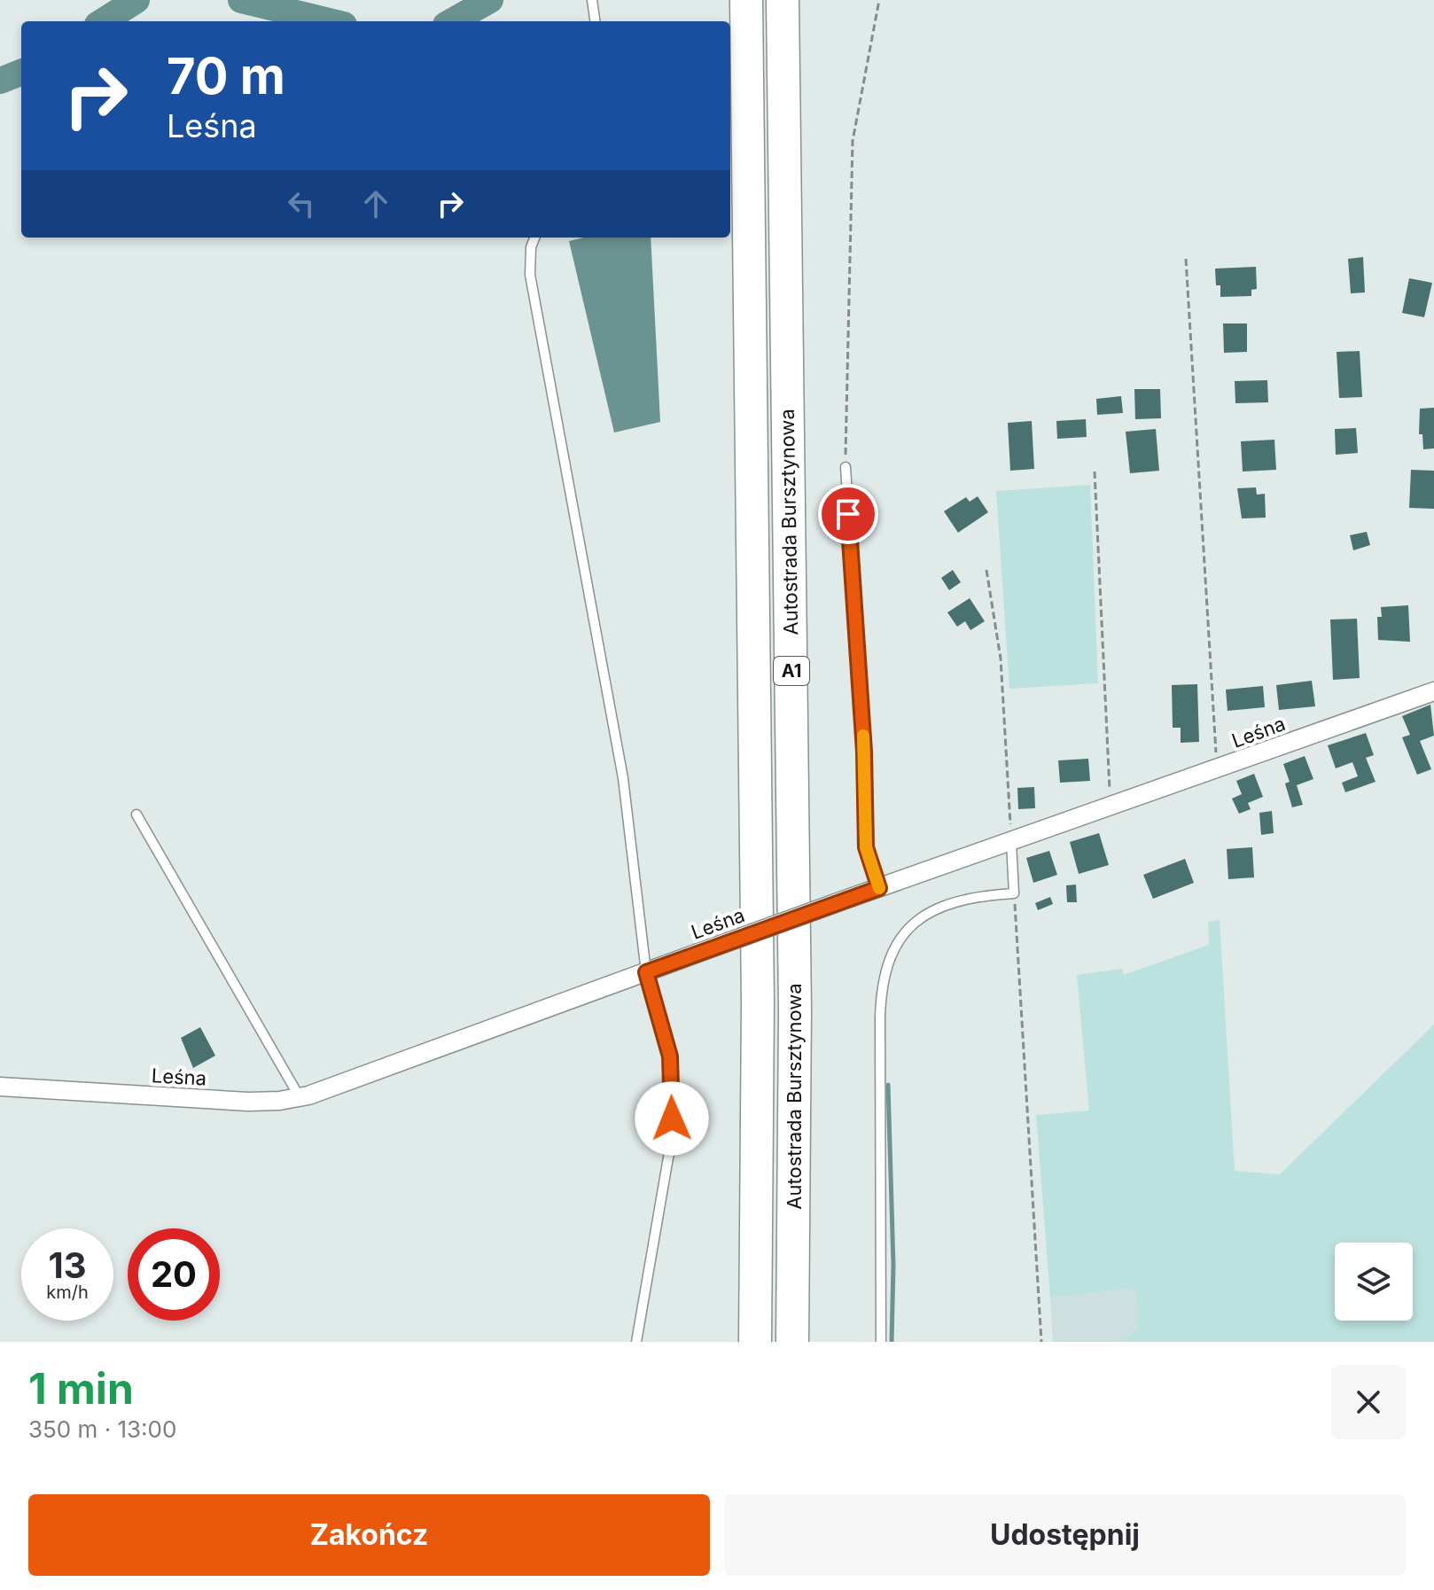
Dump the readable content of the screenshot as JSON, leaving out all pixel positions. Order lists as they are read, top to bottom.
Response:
{
  "streets": {
    "highway": ["Autostrada Bursztynowa", "A1"],
    "street": ["Leśna"]
  },
  "page": {
    "turn": ["70 m", "Leśna"],
    "speed": "13 km/h",
    "limit": "20",
    "heading": ["1 min", "350 m · 13:00"],
    "buttons": ["Zakończ", "Udostępnij"]
  }
}
